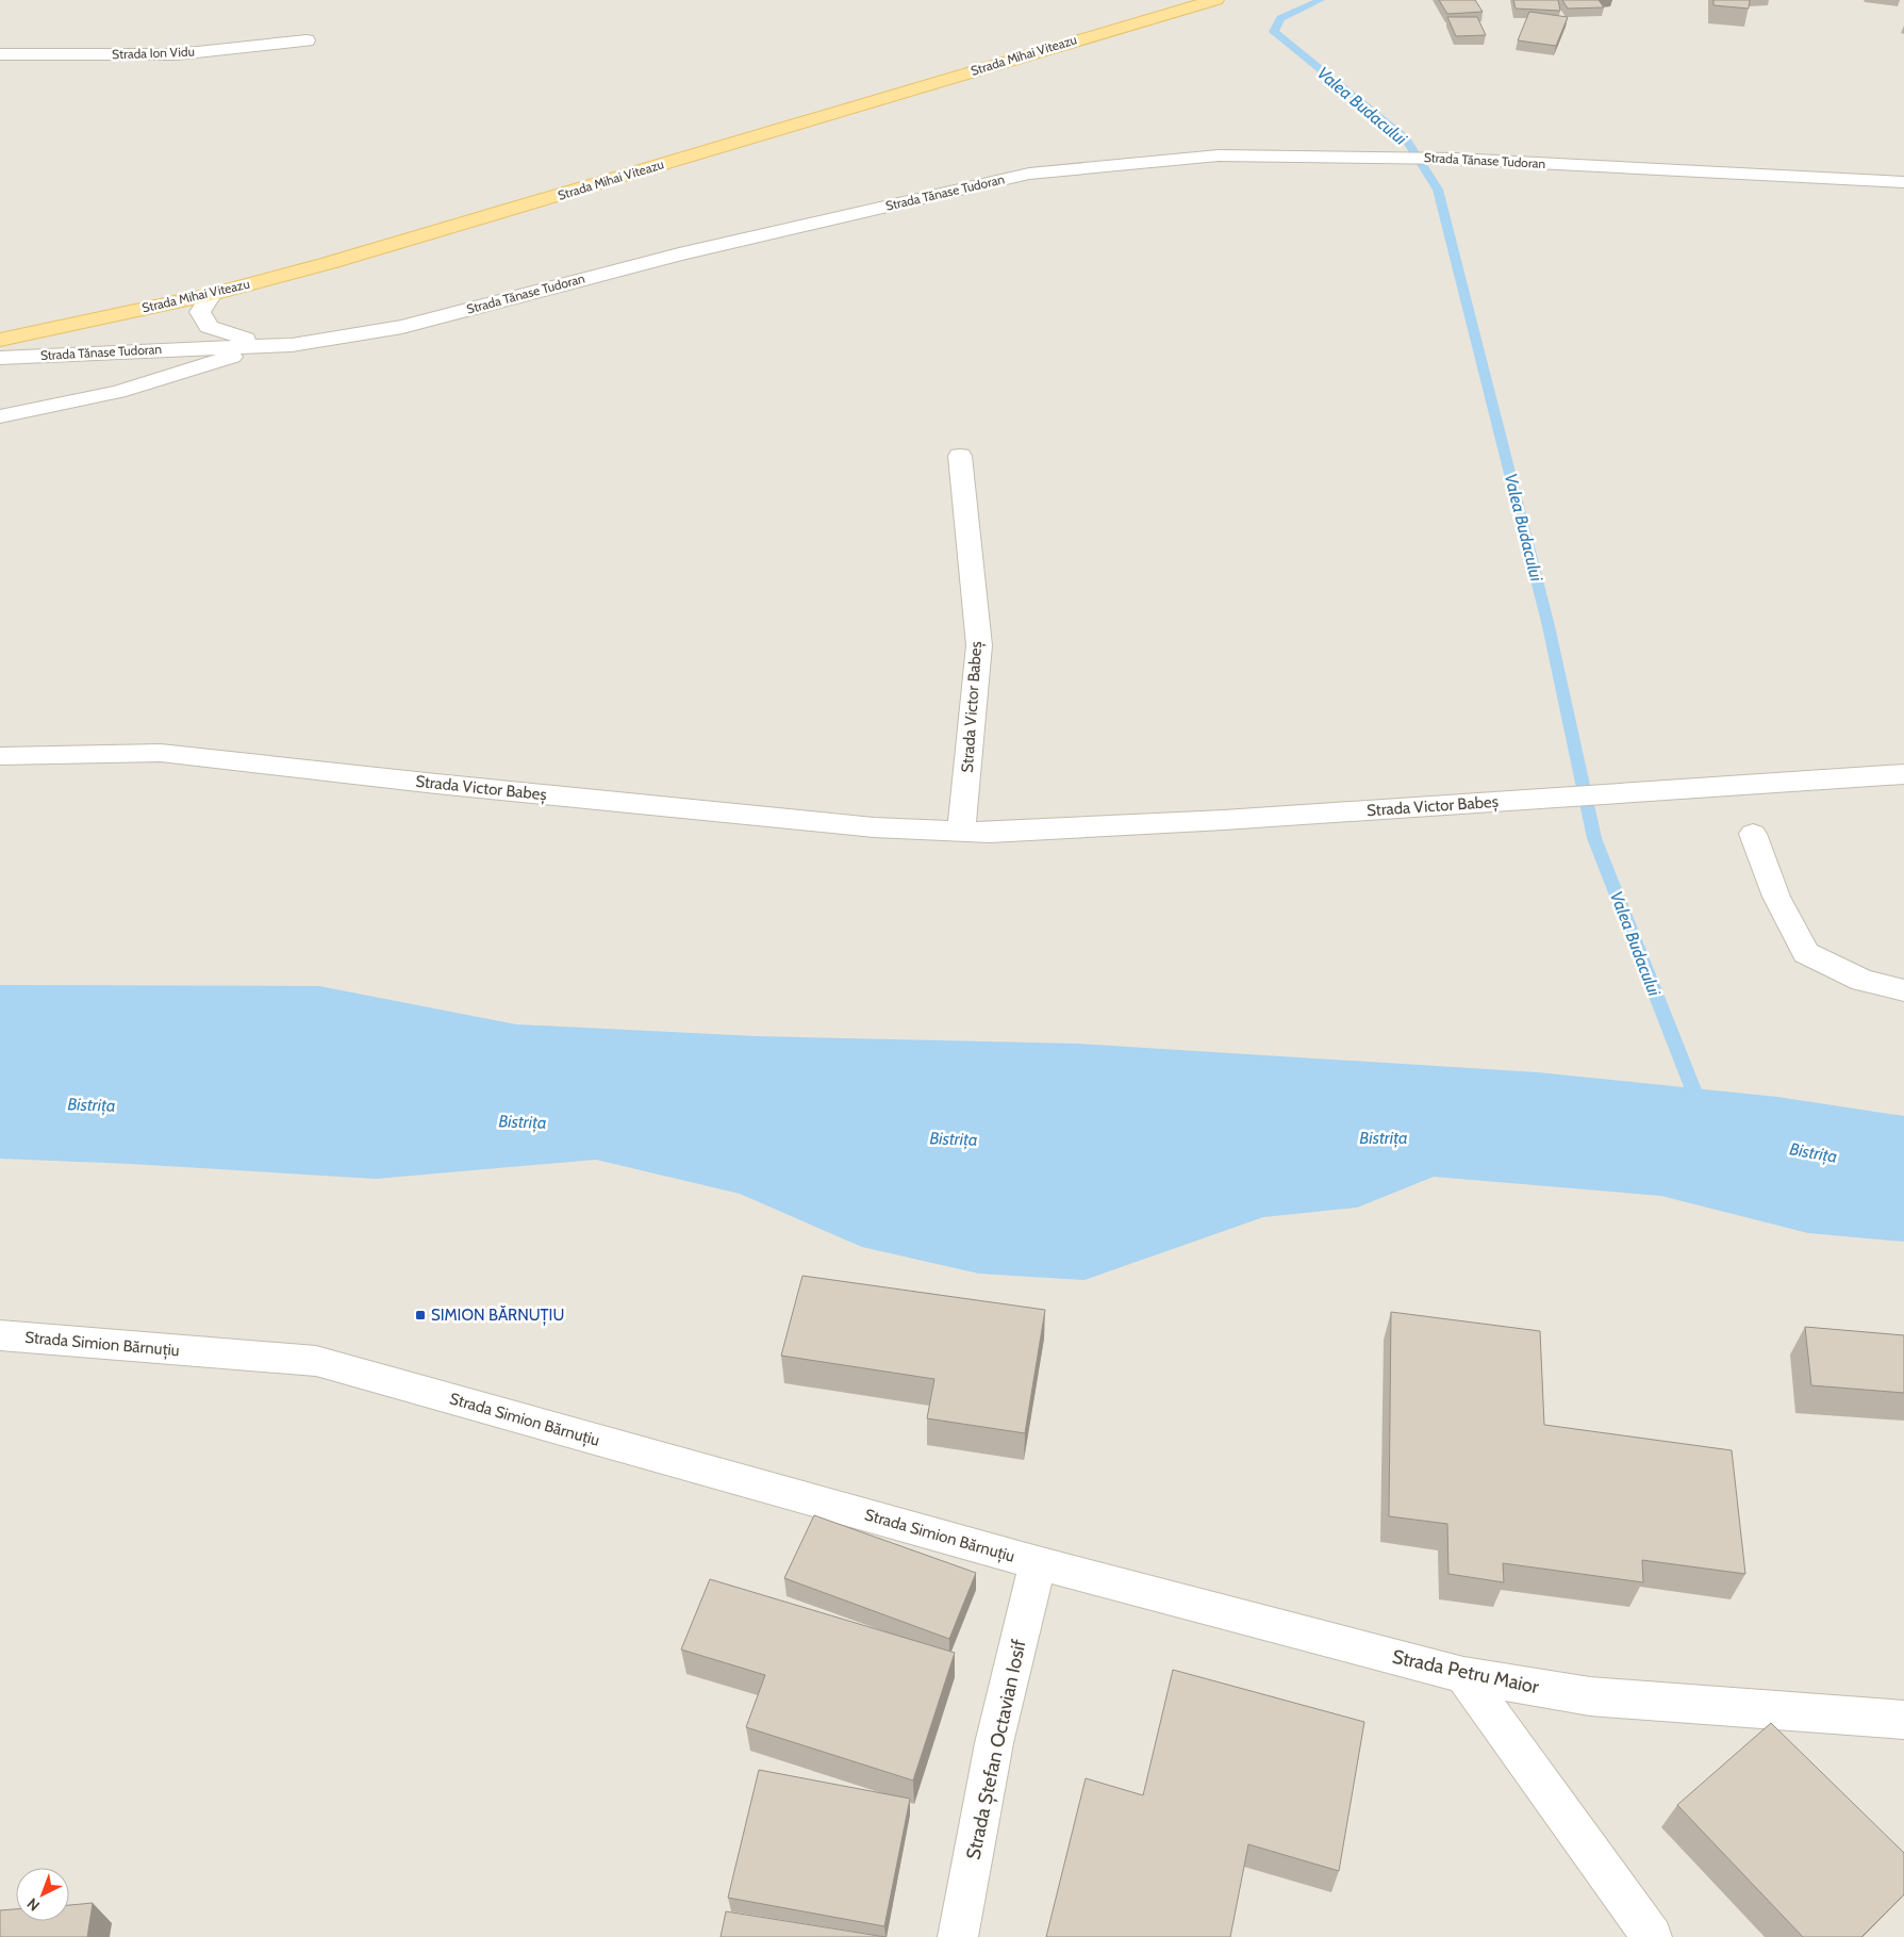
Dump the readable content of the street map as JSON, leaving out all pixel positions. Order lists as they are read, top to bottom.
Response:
{
  "streets": {
    "main road": ["Strada Mihai Viteazu"],
    "street": [
      "Strada Ion Vidu",
      "Strada Tănase Tudoran",
      "Strada Victor Babeș",
      "Strada Simion Bărnuțiu",
      "Strada Petru Maior",
      "Strada Ștefan Octavian Iosif"
    ]
  },
  "crossings": [
    ["Strada Simion Bărnuțiu", "Strada Petru Maior"],
    ["Strada Simion Bărnuțiu", "Strada Ștefan Octavian Iosif"],
    ["Strada Petru Maior", "Strada Ștefan Octavian Iosif"]
  ],
  "water": ["Valea Budacului", "Bistrița"],
  "places": {
    "transit": ["SIMION BĂRNUȚIU"]
  },
  "north": "bottom left"
}
